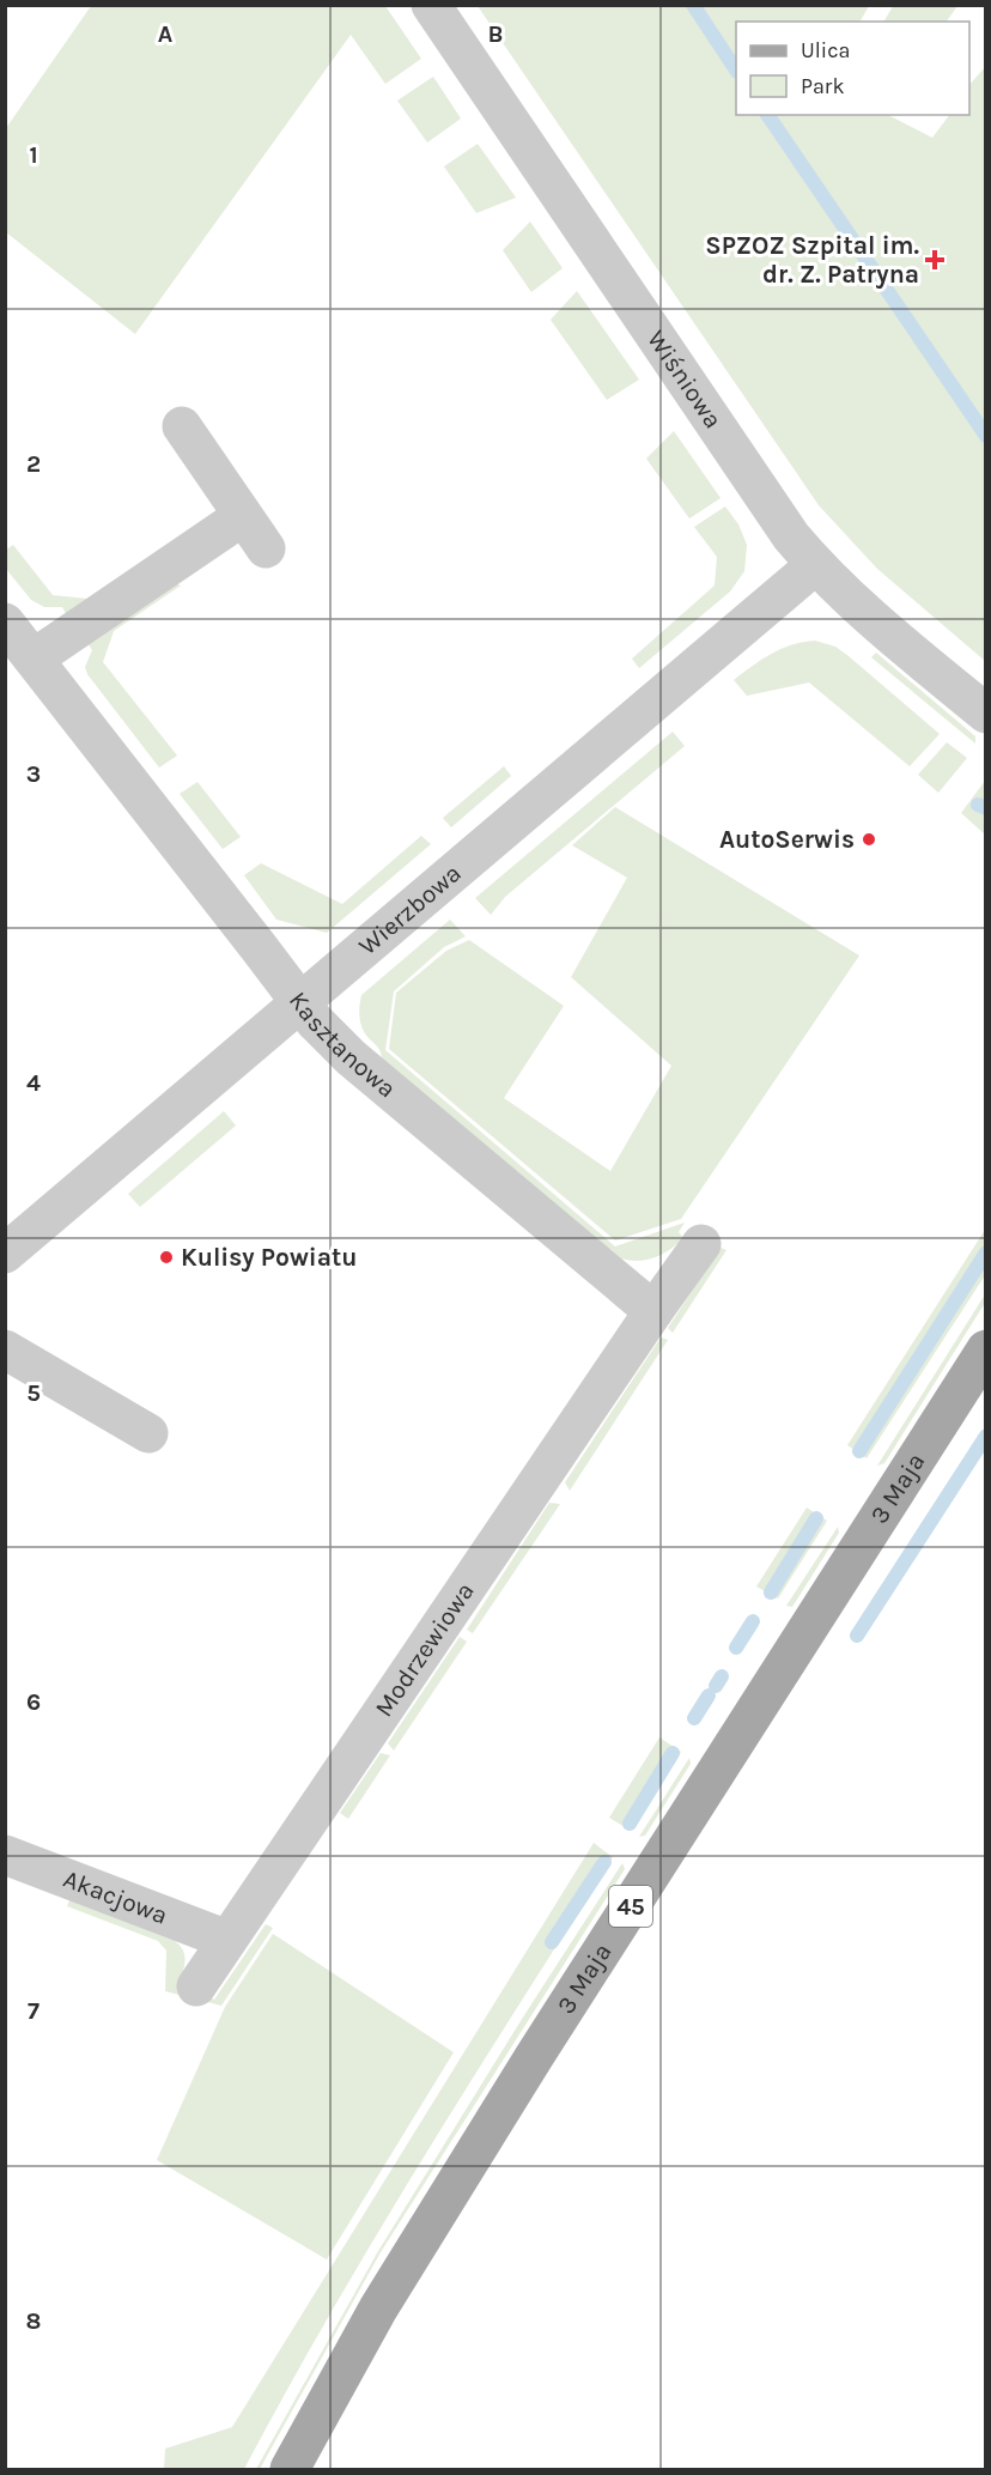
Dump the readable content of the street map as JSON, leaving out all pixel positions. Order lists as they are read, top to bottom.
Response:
{
  "streets": {
    "main road": ["3 Maja", "45"],
    "street": [
      "Wiśniowa",
      "Wierzbowa",
      "Kasztanowa",
      "Modrzewiowa",
      "Akacjowa"
    ]
  },
  "crossings": [
    ["Wiśniowa", "Wierzbowa"],
    ["Wierzbowa", "Kasztanowa"],
    ["Kasztanowa", "Modrzewiowa"],
    ["Modrzewiowa", "Akacjowa"]
  ],
  "places": {
    "health": ["SPZOZ Szpital im. dr. Z. Patryna"],
    "other": ["AutoSerwis", "Kulisy Powiatu"]
  },
  "legend": ["Ulica", "Park"],
  "grid": {
    "columns": ["A", "B"],
    "rows": [
      "1",
      "2",
      "3",
      "4",
      "5",
      "6",
      "7",
      "8"
    ]
  }
}
